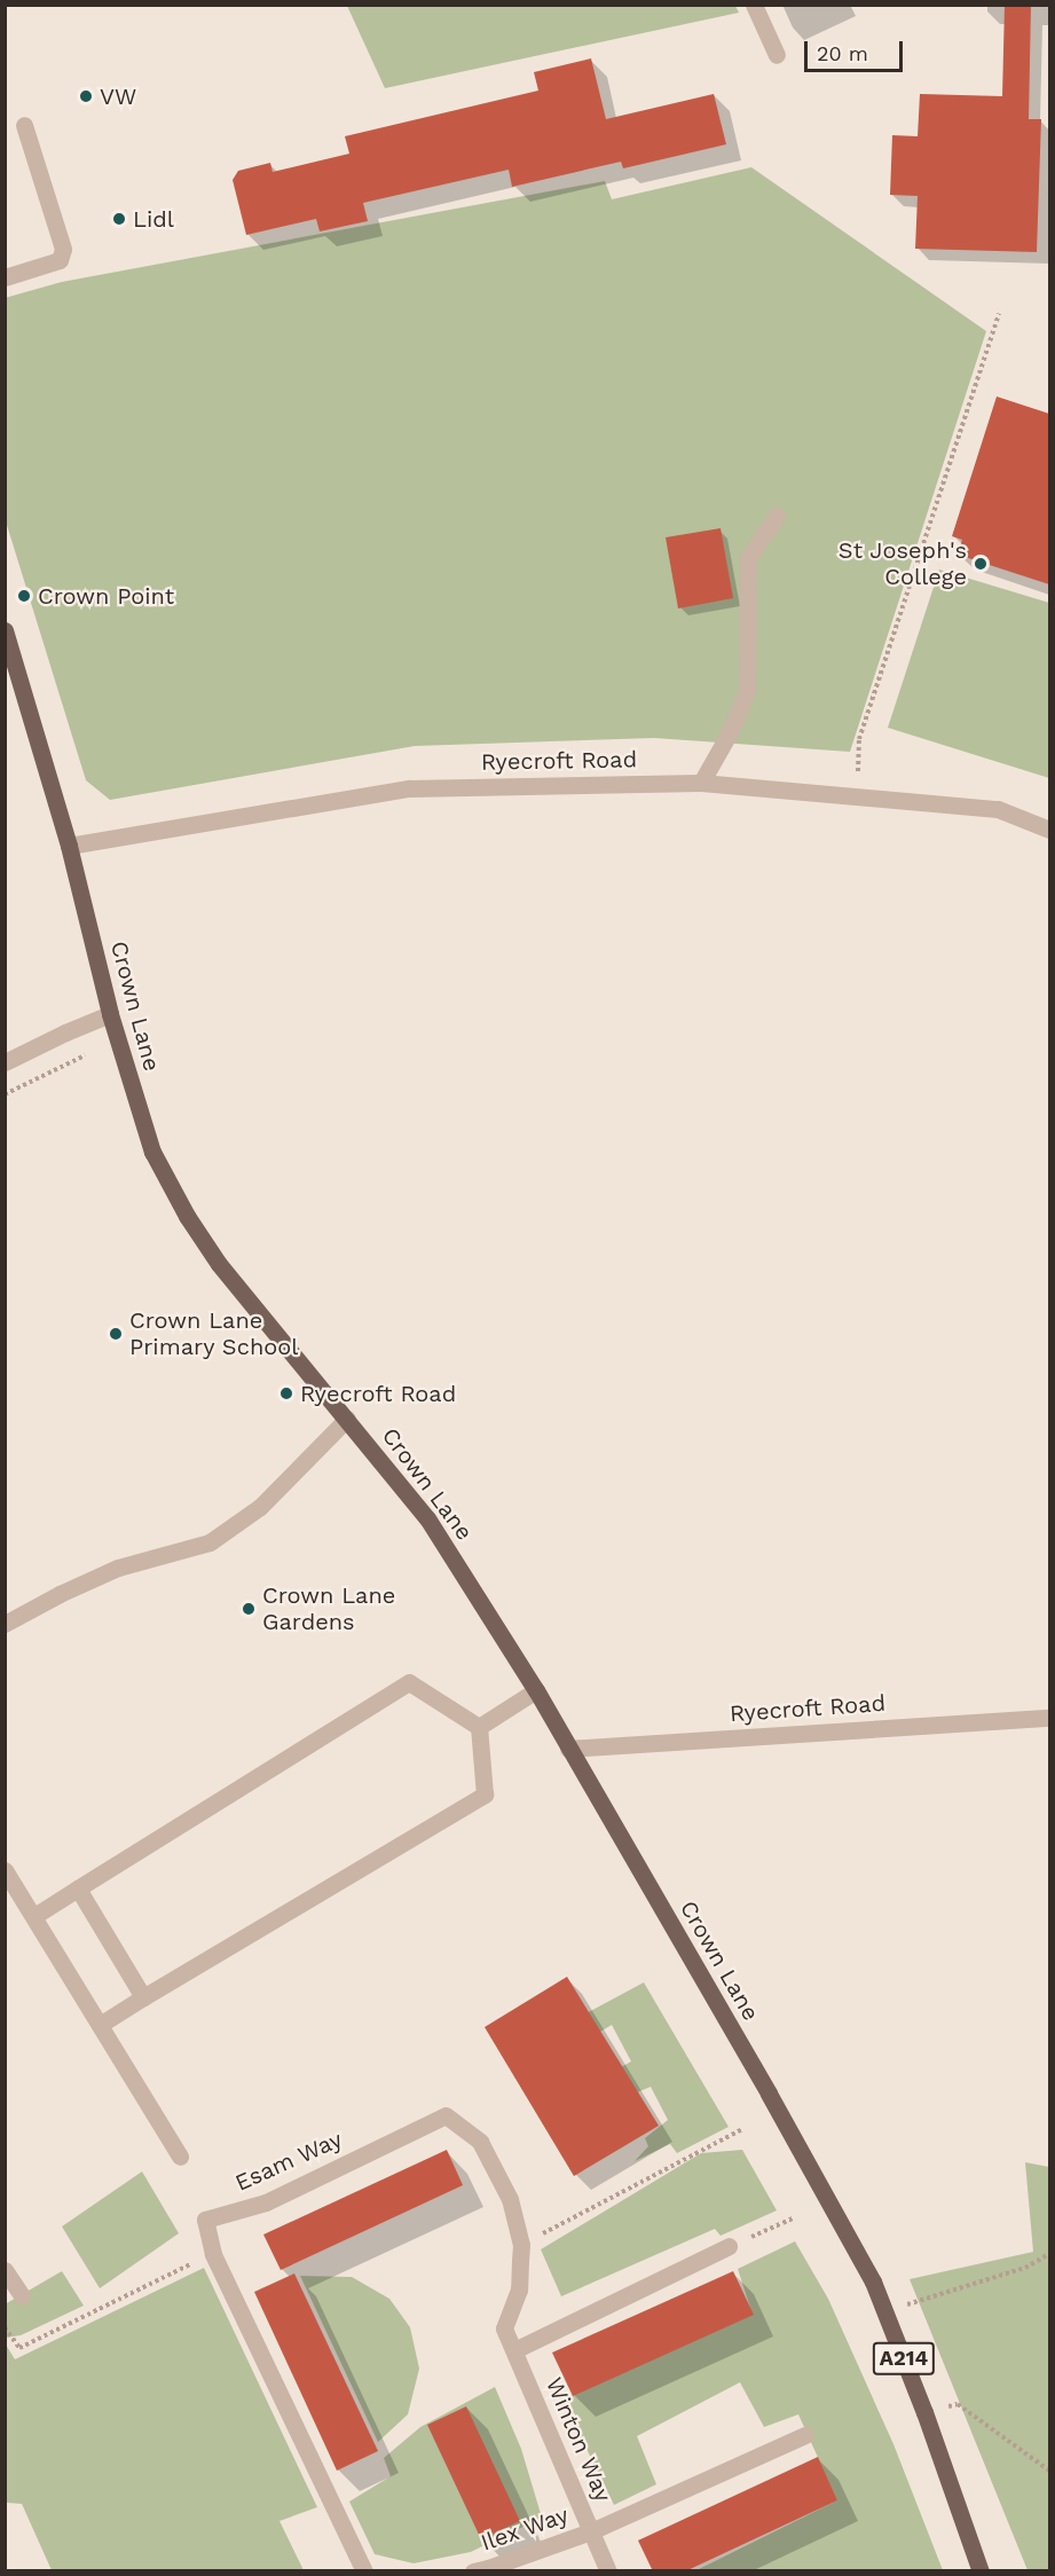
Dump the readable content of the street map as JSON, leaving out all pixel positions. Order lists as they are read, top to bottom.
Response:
{
  "streets": {
    "main road": ["Crown Lane", "A214"],
    "street": [
      "Ryecroft Road",
      "Esam Way",
      "Winton Way",
      "Ilex Way"
    ]
  },
  "crossings": [
    ["Ryecroft Road", "Crown Lane"],
    ["Crown Lane", "A214"],
    ["Esam Way", "Winton Way"],
    ["Winton Way", "Ilex Way"]
  ],
  "places": [
    "VW",
    "Lidl",
    "St Joseph's College",
    "Crown Point",
    "Crown Lane Primary School",
    "Ryecroft Road",
    "Crown Lane Gardens"
  ],
  "scale_bar": "20 m"
}
